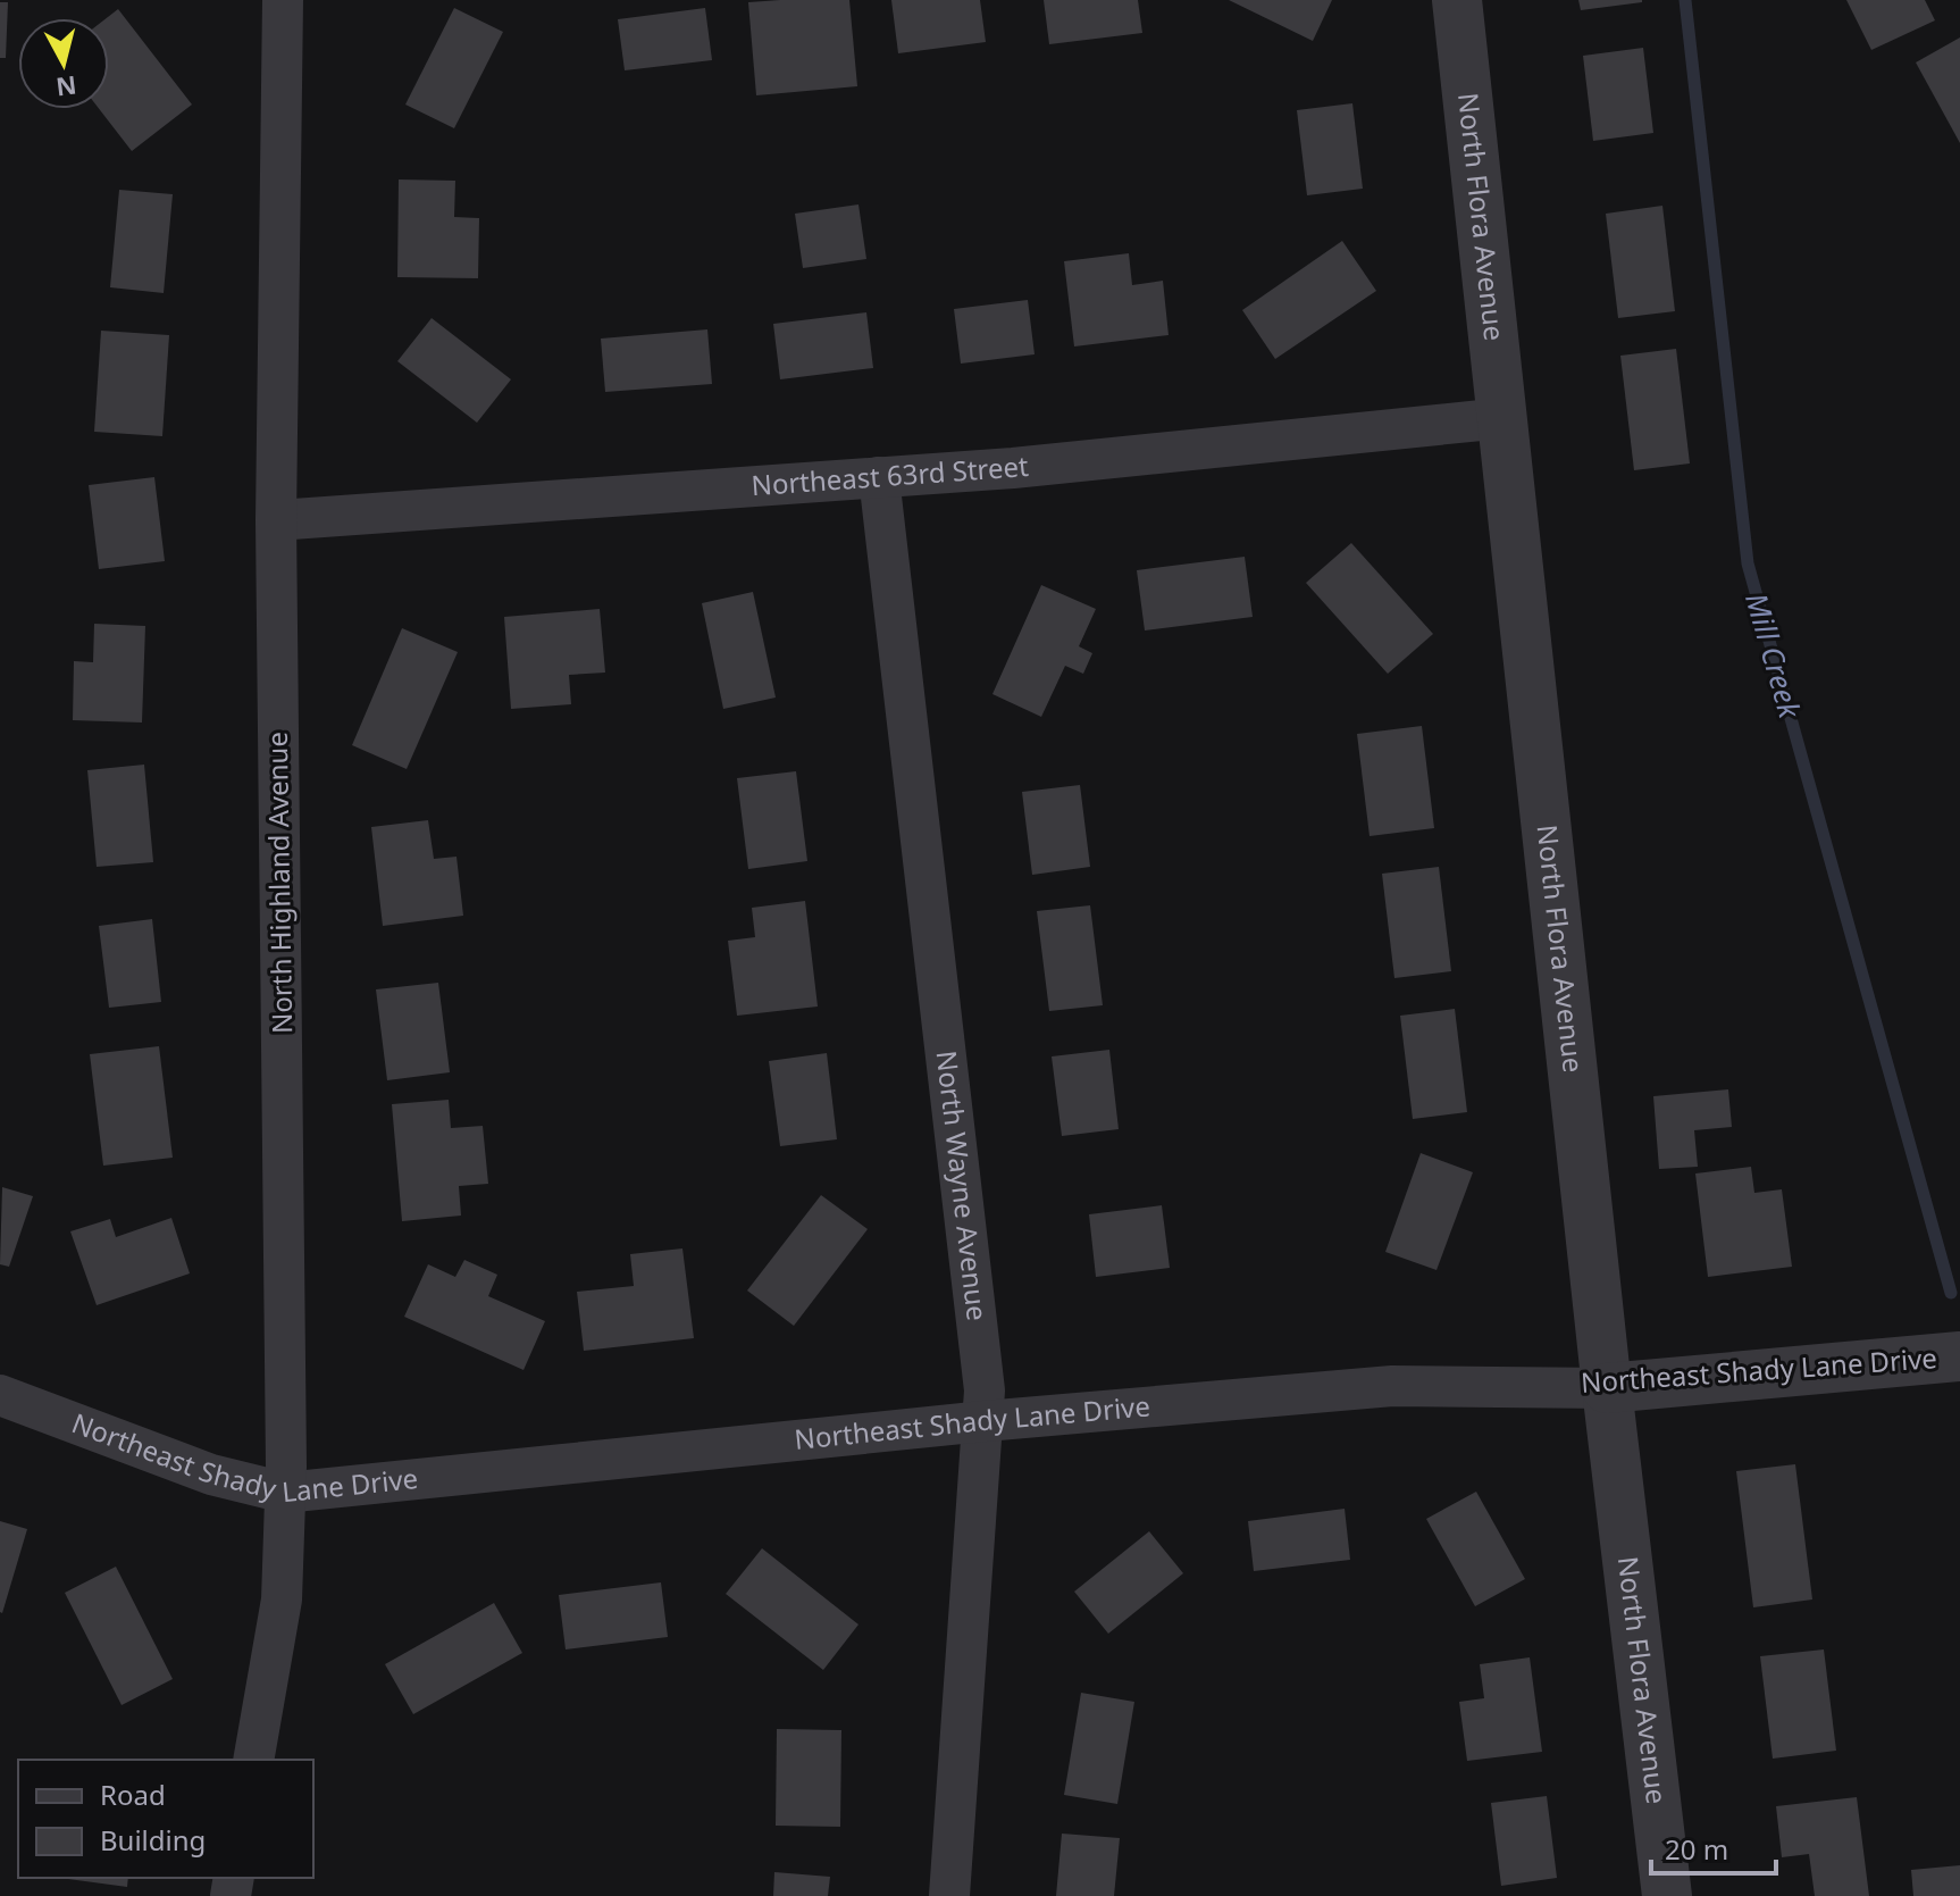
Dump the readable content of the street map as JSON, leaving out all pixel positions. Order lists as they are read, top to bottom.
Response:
{
  "streets": {
    "street": [
      "North Flora Avenue",
      "Northeast 63rd Street",
      "North Highland Avenue",
      "North Wayne Avenue",
      "Northeast Shady Lane Drive"
    ]
  },
  "crossings": [
    ["North Flora Avenue", "Northeast 63rd Street"],
    ["North Flora Avenue", "Northeast Shady Lane Drive"],
    ["Northeast 63rd Street", "North Highland Avenue"],
    ["Northeast 63rd Street", "North Wayne Avenue"],
    ["North Highland Avenue", "Northeast Shady Lane Drive"],
    ["North Wayne Avenue", "Northeast Shady Lane Drive"]
  ],
  "water": ["Mill Creek"],
  "legend": ["Road", "Building"],
  "scale_bar": "20 m",
  "north": "bottom"
}
